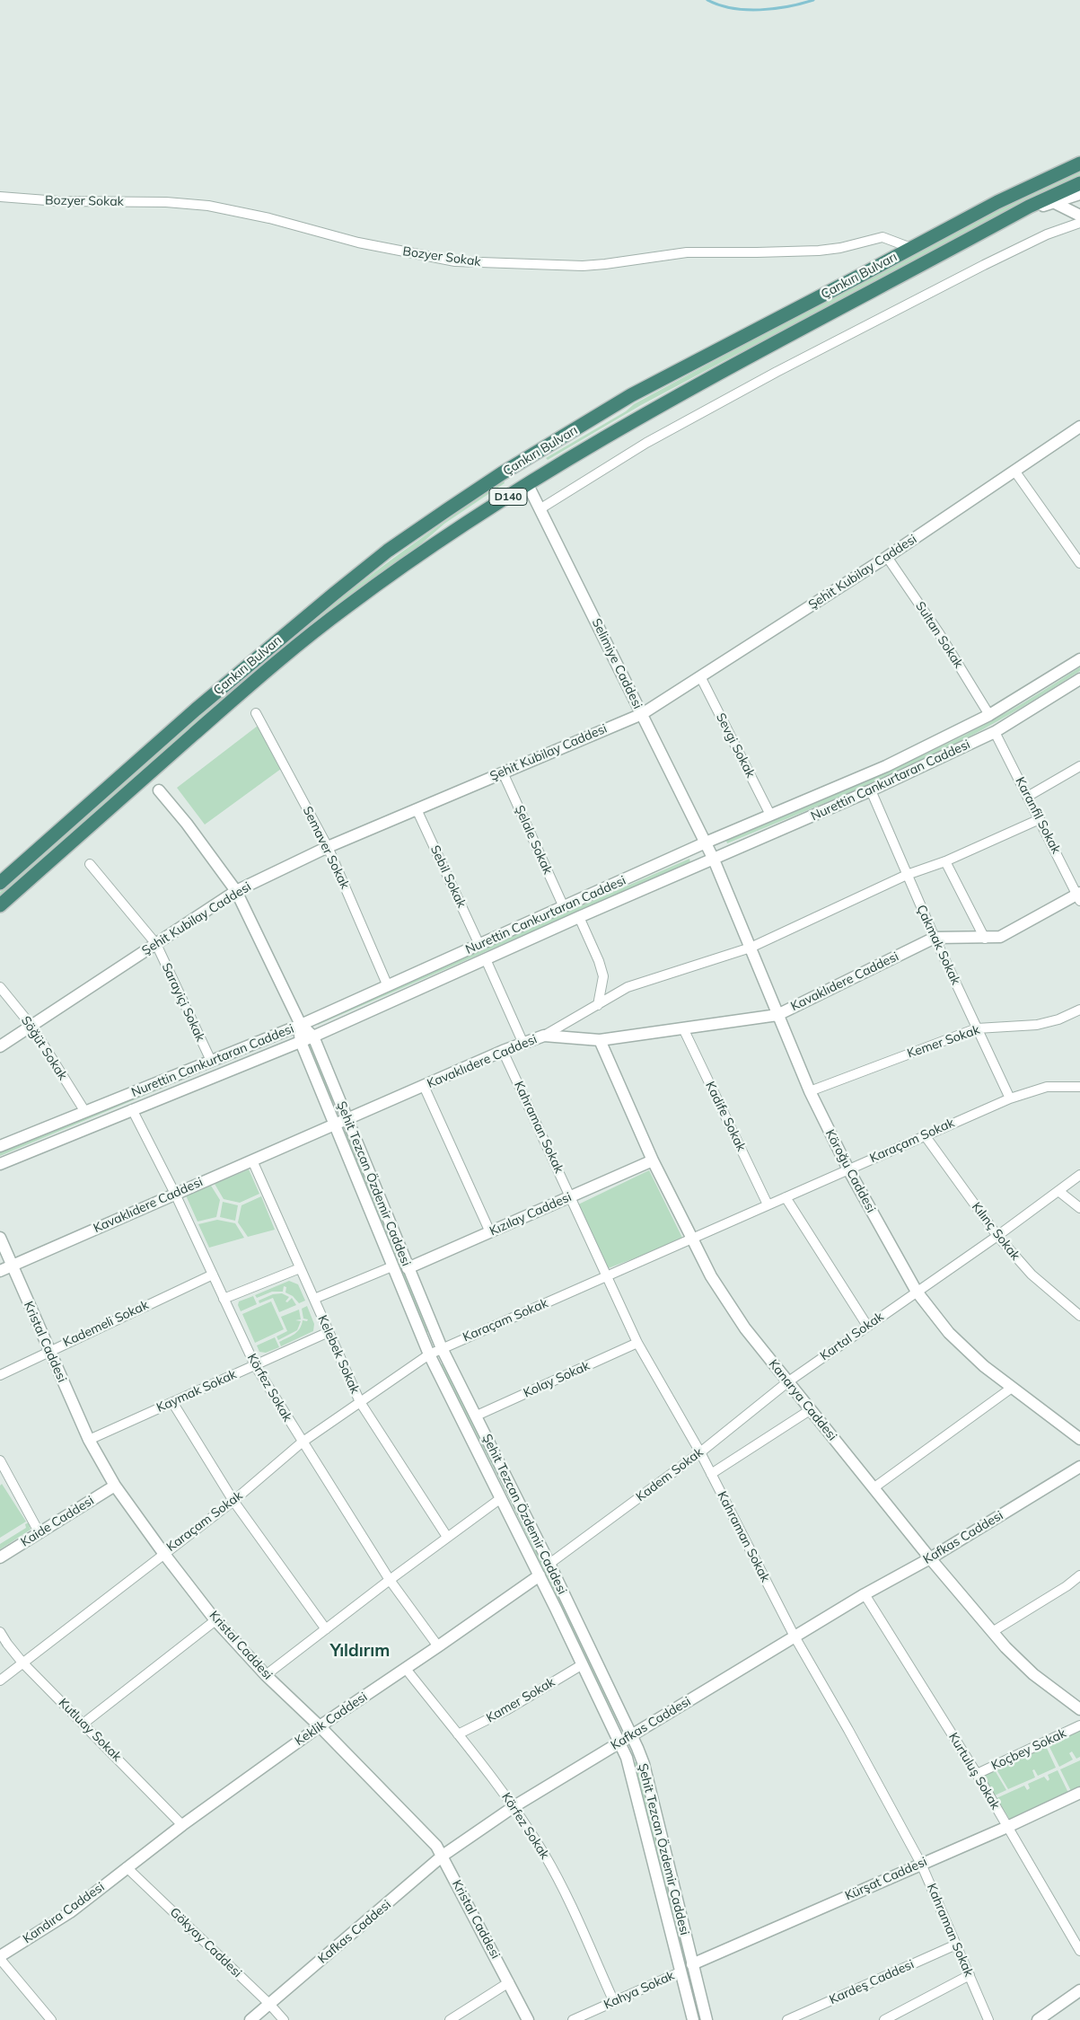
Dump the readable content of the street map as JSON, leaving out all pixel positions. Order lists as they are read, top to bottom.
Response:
{
  "streets": {
    "highway": ["Çankırı Bulvarı", "D140"],
    "street": [
      "Bozyer Sokak",
      "Şehit Kubilay Caddesi",
      "Sultan Sokak",
      "Selimiye Caddesi",
      "Sevgi Sokak",
      "Nurettin Cankurtaran Caddesi",
      "Karanfil Sokak",
      "Şelale Sokak",
      "Semaver Sokak",
      "Sebil Sokak",
      "Çakmak Sokak",
      "Kavaklıdere Caddesi",
      "Sarayiçi Sokak",
      "Kemer Sokak",
      "Söğüt Sokak",
      "Kadife Sokak",
      "Kahraman Sokak",
      "Karaçam Sokak",
      "Köroğu Caddesi",
      "Şehit Tezcan Özdemir Caddesi",
      "Kızılay Caddesi",
      "Kılınç Sokak",
      "Kademeli Sokak",
      "Kartal Sokak",
      "Kristal Caddesi",
      "Kelebek Sokak",
      "Kolay Sokak",
      "Körfez Sokak",
      "Kaymak Sokak",
      "Kanarya Caddesi",
      "Kadem Sokak",
      "Kaide Caddesi",
      "Kafkas Caddesi",
      "Kamer Sokak",
      "Keklik Caddesi",
      "Kutluay Sokak",
      "Koçbey Sokak",
      "Kurtuluş Sokak",
      "Kürşat Caddesi",
      "Kandıra Caddesi",
      "Gökyay Caddesi",
      "Kardeş Caddesi",
      "Kahya Sokak"
    ]
  },
  "crossings": [
    ["Bozyer Sokak", "Çankırı Bulvarı"],
    ["Çankırı Bulvarı", "Selimiye Caddesi"],
    ["Şehit Kubilay Caddesi", "Sultan Sokak"],
    ["Şehit Kubilay Caddesi", "Selimiye Caddesi"],
    ["Şehit Kubilay Caddesi", "Sevgi Sokak"],
    ["Şehit Kubilay Caddesi", "Şelale Sokak"],
    ["Şehit Kubilay Caddesi", "Semaver Sokak"],
    ["Şehit Kubilay Caddesi", "Sebil Sokak"],
    ["Şehit Kubilay Caddesi", "Sarayiçi Sokak"],
    ["Şehit Kubilay Caddesi", "Söğüt Sokak"],
    ["Sultan Sokak", "Nurettin Cankurtaran Caddesi"],
    ["Selimiye Caddesi", "Nurettin Cankurtaran Caddesi"],
    ["Selimiye Caddesi", "Köroğu Caddesi"],
    ["Sevgi Sokak", "Nurettin Cankurtaran Caddesi"],
    ["Nurettin Cankurtaran Caddesi", "Karanfil Sokak"],
    ["Nurettin Cankurtaran Caddesi", "Şelale Sokak"],
    ["Nurettin Cankurtaran Caddesi", "Semaver Sokak"],
    ["Nurettin Cankurtaran Caddesi", "Sebil Sokak"],
    ["Nurettin Cankurtaran Caddesi", "Çakmak Sokak"],
    ["Nurettin Cankurtaran Caddesi", "Sarayiçi Sokak"],
    ["Nurettin Cankurtaran Caddesi", "Söğüt Sokak"],
    ["Nurettin Cankurtaran Caddesi", "Köroğu Caddesi"],
    ["Nurettin Cankurtaran Caddesi", "Şehit Tezcan Özdemir Caddesi"],
    ["Nurettin Cankurtaran Caddesi", "Körfez Sokak"],
    ["Karanfil Sokak", "Kavaklıdere Caddesi"],
    ["Çakmak Sokak", "Kavaklıdere Caddesi"],
    ["Çakmak Sokak", "Kemer Sokak"],
    ["Çakmak Sokak", "Karaçam Sokak"],
    ["Kavaklıdere Caddesi", "Kadife Sokak"],
    ["Kavaklıdere Caddesi", "Kahraman Sokak"],
    ["Kavaklıdere Caddesi", "Köroğu Caddesi"],
    ["Kavaklıdere Caddesi", "Şehit Tezcan Özdemir Caddesi"],
    ["Kavaklıdere Caddesi", "Kristal Caddesi"],
    ["Kavaklıdere Caddesi", "Kelebek Sokak"],
    ["Kavaklıdere Caddesi", "Körfez Sokak"],
    ["Kavaklıdere Caddesi", "Kanarya Caddesi"],
    ["Kemer Sokak", "Köroğu Caddesi"],
    ["Kadife Sokak", "Karaçam Sokak"],
    ["Kahraman Sokak", "Karaçam Sokak"],
    ["Kahraman Sokak", "Kızılay Caddesi"],
    ["Kahraman Sokak", "Kolay Sokak"],
    ["Kahraman Sokak", "Kadem Sokak"],
    ["Kahraman Sokak", "Kafkas Caddesi"],
    ["Kahraman Sokak", "Kürşat Caddesi"],
    ["Kahraman Sokak", "Kardeş Caddesi"],
    ["Karaçam Sokak", "Köroğu Caddesi"],
    ["Karaçam Sokak", "Şehit Tezcan Özdemir Caddesi"],
    ["Karaçam Sokak", "Kılınç Sokak"],
    ["Karaçam Sokak", "Kristal Caddesi"],
    ["Karaçam Sokak", "Kelebek Sokak"],
    ["Karaçam Sokak", "Körfez Sokak"],
    ["Karaçam Sokak", "Kanarya Caddesi"],
    ["Karaçam Sokak", "Kutluay Sokak"],
    ["Köroğu Caddesi", "Kartal Sokak"],
    ["Şehit Tezcan Özdemir Caddesi", "Kızılay Caddesi"],
    ["Şehit Tezcan Özdemir Caddesi", "Kolay Sokak"],
    ["Şehit Tezcan Özdemir Caddesi", "Kadem Sokak"],
    ["Şehit Tezcan Özdemir Caddesi", "Kafkas Caddesi"],
    ["Şehit Tezcan Özdemir Caddesi", "Kamer Sokak"],
    ["Şehit Tezcan Özdemir Caddesi", "Keklik Caddesi"],
    ["Şehit Tezcan Özdemir Caddesi", "Kürşat Caddesi"],
    ["Şehit Tezcan Özdemir Caddesi", "Kahya Sokak"],
    ["Kızılay Caddesi", "Kanarya Caddesi"],
    ["Kılınç Sokak", "Kartal Sokak"],
    ["Kademeli Sokak", "Kristal Caddesi"],
    ["Kademeli Sokak", "Körfez Sokak"],
    ["Kartal Sokak", "Kanarya Caddesi"],
    ["Kartal Sokak", "Kadem Sokak"],
    ["Kristal Caddesi", "Kaymak Sokak"],
    ["Kristal Caddesi", "Kaide Caddesi"],
    ["Kristal Caddesi", "Kafkas Caddesi"],
    ["Kristal Caddesi", "Keklik Caddesi"],
    ["Kelebek Sokak", "Kaymak Sokak"],
    ["Körfez Sokak", "Kaymak Sokak"],
    ["Körfez Sokak", "Kafkas Caddesi"],
    ["Körfez Sokak", "Kamer Sokak"],
    ["Körfez Sokak", "Keklik Caddesi"],
    ["Körfez Sokak", "Kahya Sokak"],
    ["Kanarya Caddesi", "Kadem Sokak"],
    ["Kanarya Caddesi", "Kafkas Caddesi"],
    ["Kafkas Caddesi", "Kurtuluş Sokak"],
    ["Kafkas Caddesi", "Gökyay Caddesi"],
    ["Keklik Caddesi", "Kutluay Sokak"],
    ["Keklik Caddesi", "Kandıra Caddesi"],
    ["Keklik Caddesi", "Gökyay Caddesi"],
    ["Koçbey Sokak", "Kurtuluş Sokak"],
    ["Kurtuluş Sokak", "Kürşat Caddesi"],
    ["Kandıra Caddesi", "Gökyay Caddesi"]
  ],
  "districts": ["Yıldırım"]
}
